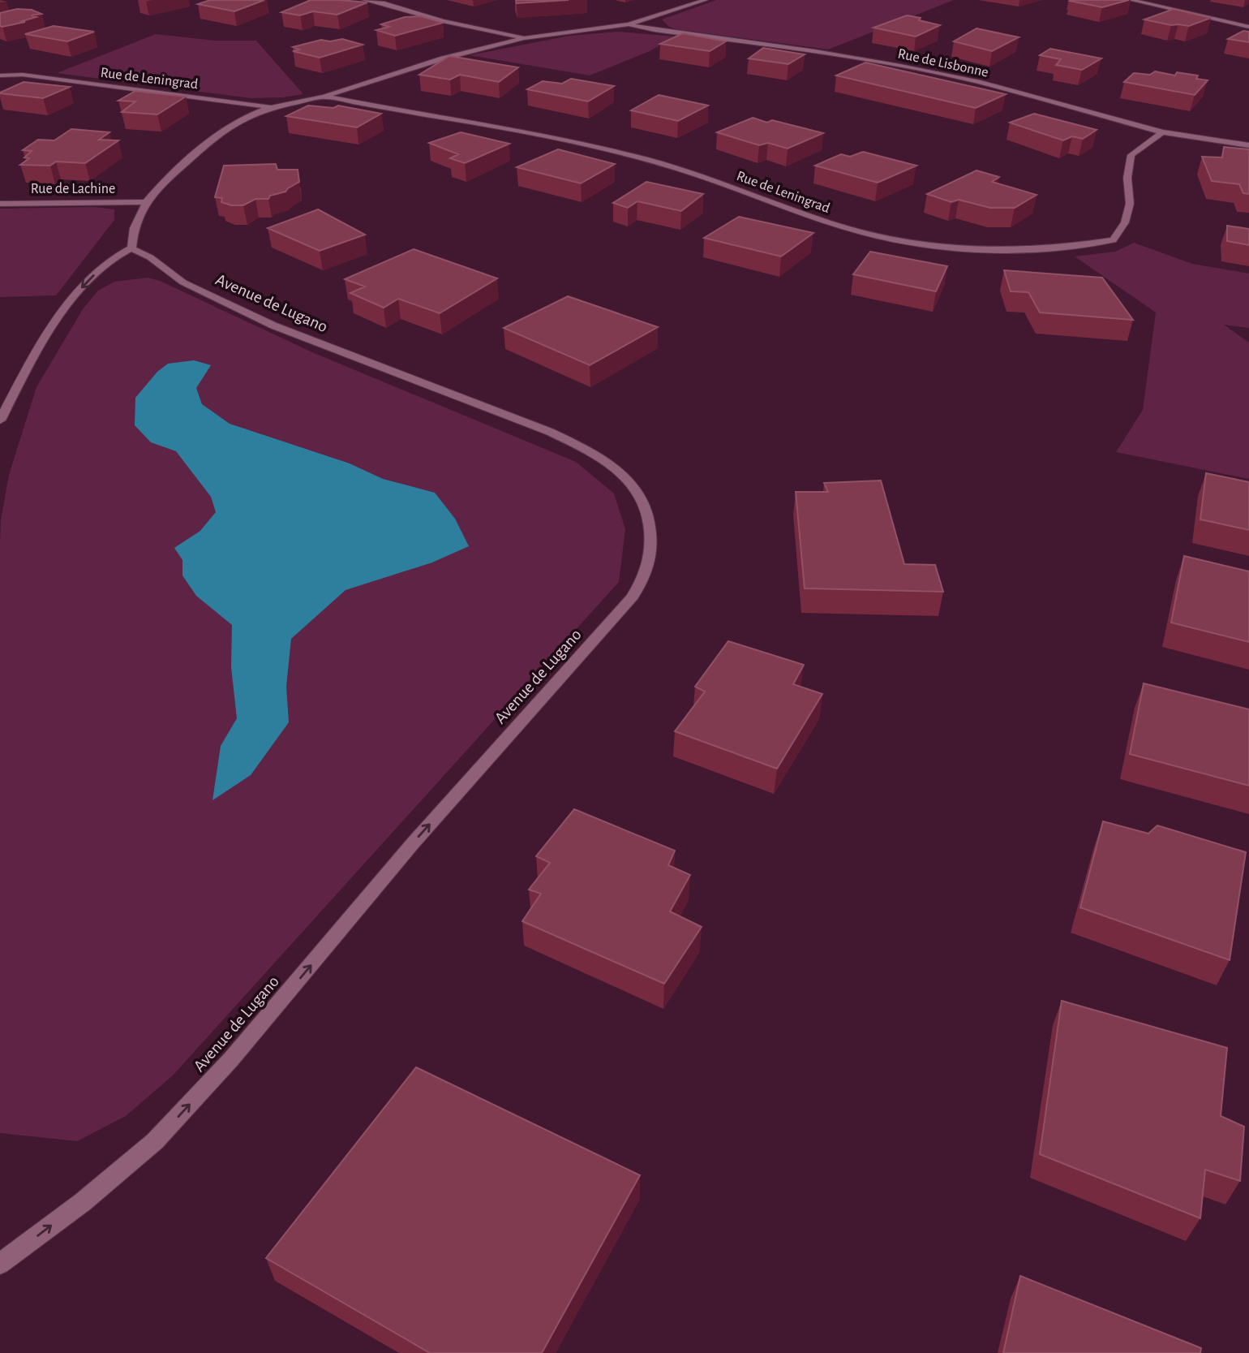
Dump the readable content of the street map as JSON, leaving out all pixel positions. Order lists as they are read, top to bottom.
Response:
{
  "streets": {
    "street": [
      "Rue de Lisbonne",
      "Rue de Leningrad",
      "Rue de Lachine",
      "Avenue de Lugano"
    ]
  },
  "crossings": [
    ["Rue de Lisbonne", "Rue de Leningrad"]
  ]
}
